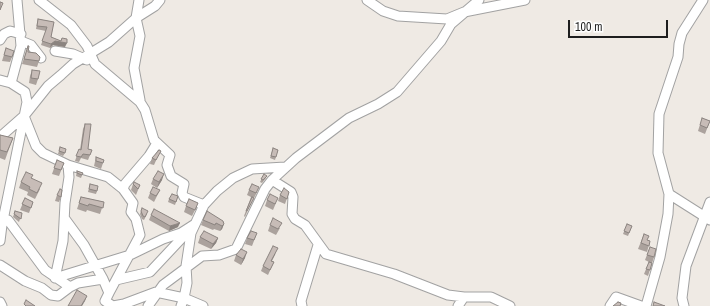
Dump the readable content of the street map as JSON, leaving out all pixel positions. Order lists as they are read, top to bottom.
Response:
{
  "scale_bar": "100 m"
}
